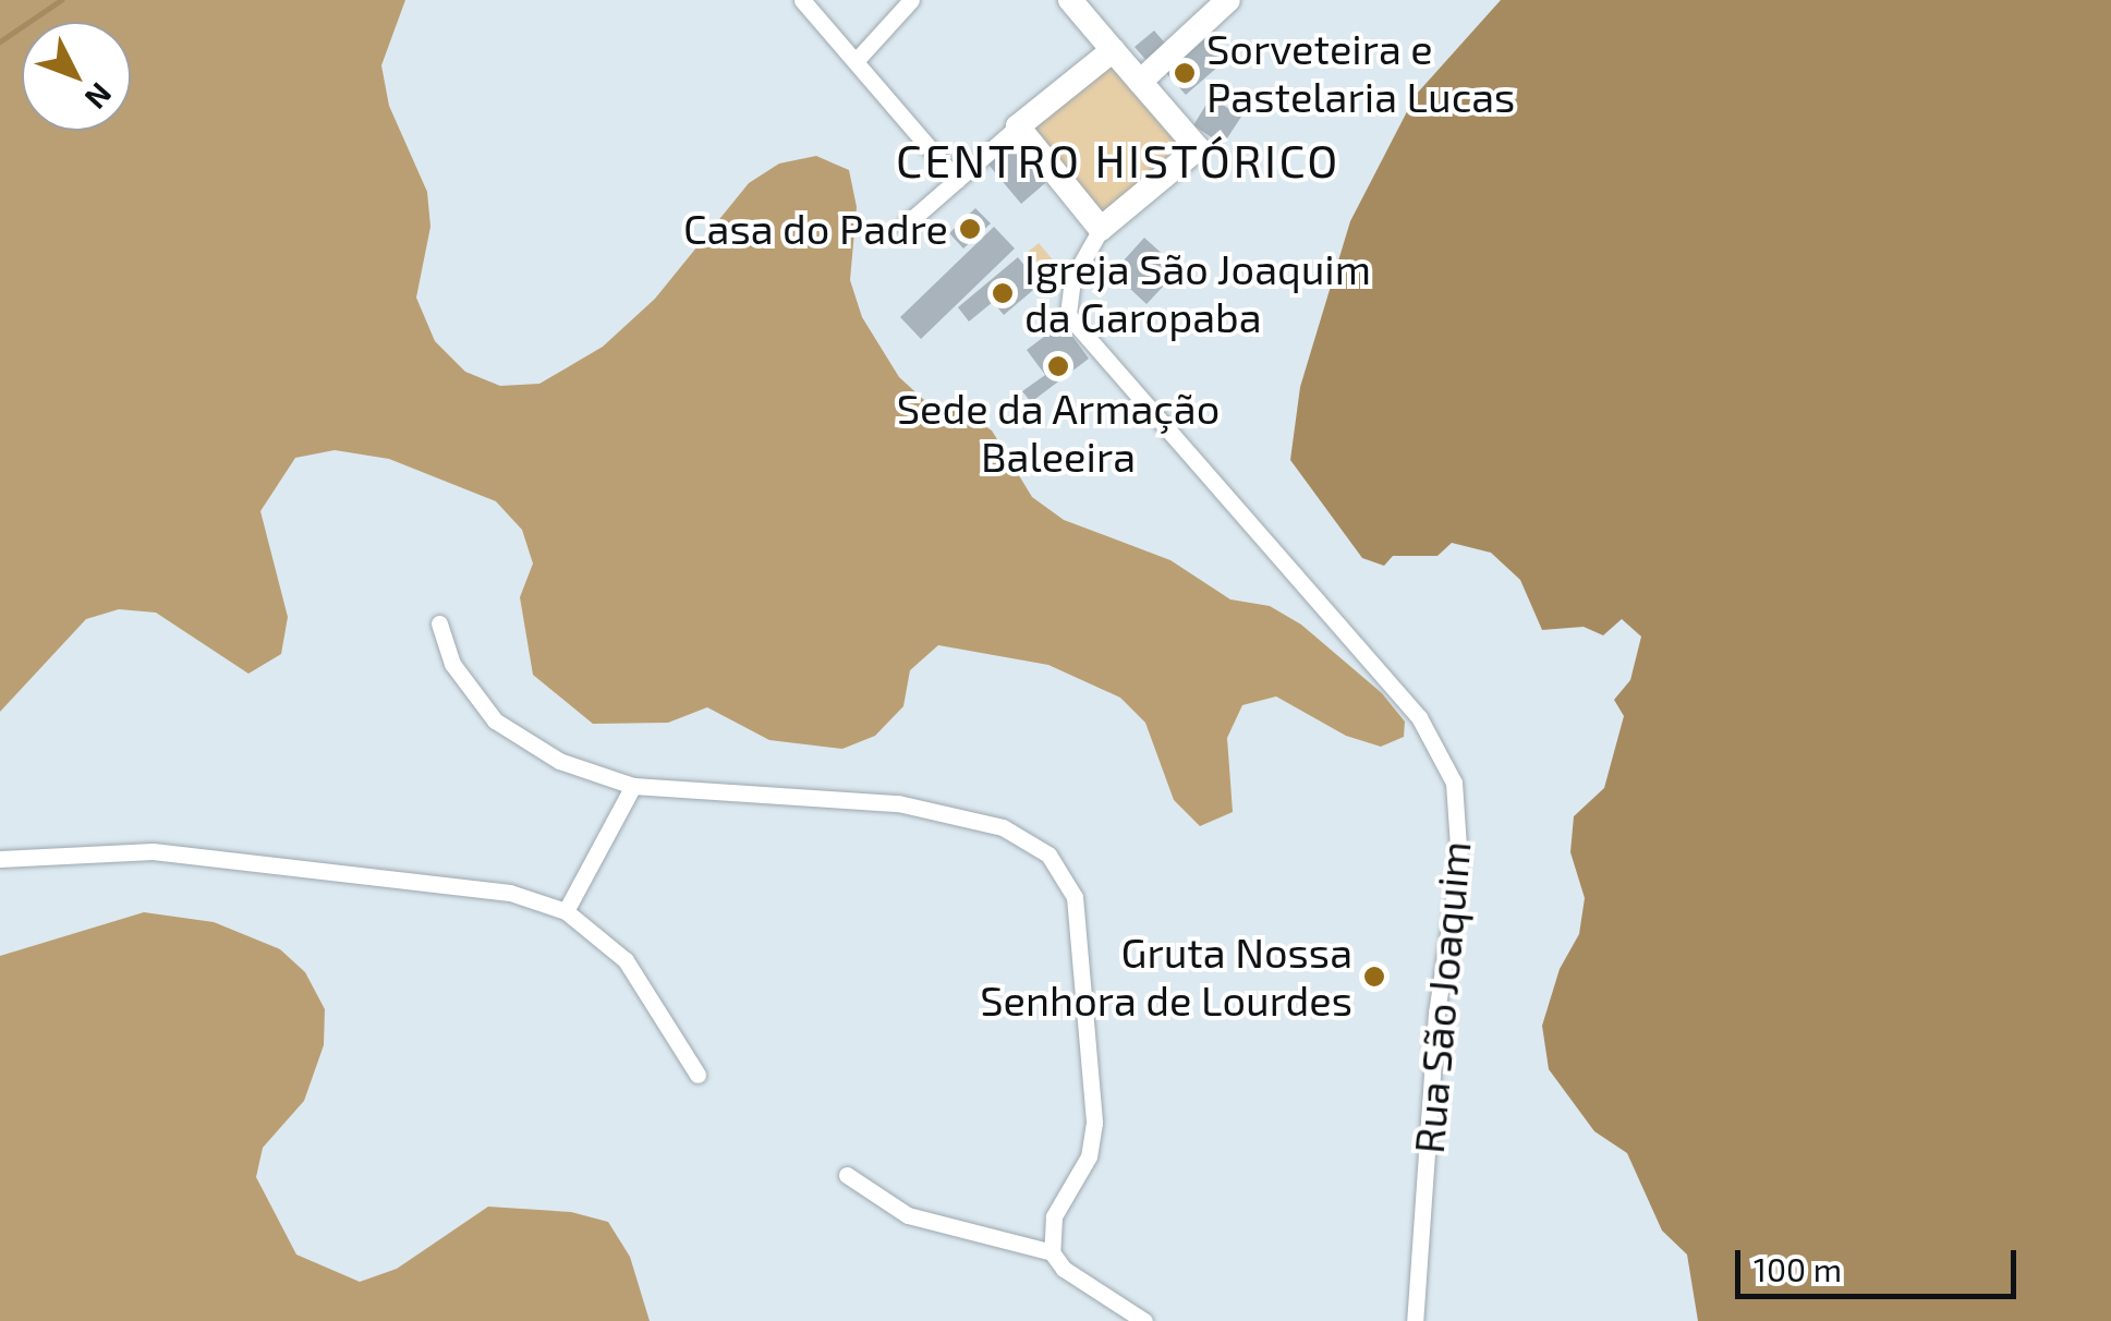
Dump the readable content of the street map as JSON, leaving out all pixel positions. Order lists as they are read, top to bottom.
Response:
{
  "streets": {
    "street": ["Rua São Joaquim"]
  },
  "districts": ["CENTRO HISTÓRICO"],
  "places": [
    "Sorveteira e Pastelaria Lucas",
    "Casa do Padre",
    "Igreja São Joaquim da Garopaba",
    "Sede da Armação Baleeira",
    "Gruta Nossa Senhora de Lourdes"
  ],
  "scale_bar": "100 m",
  "north": "bottom right"
}
